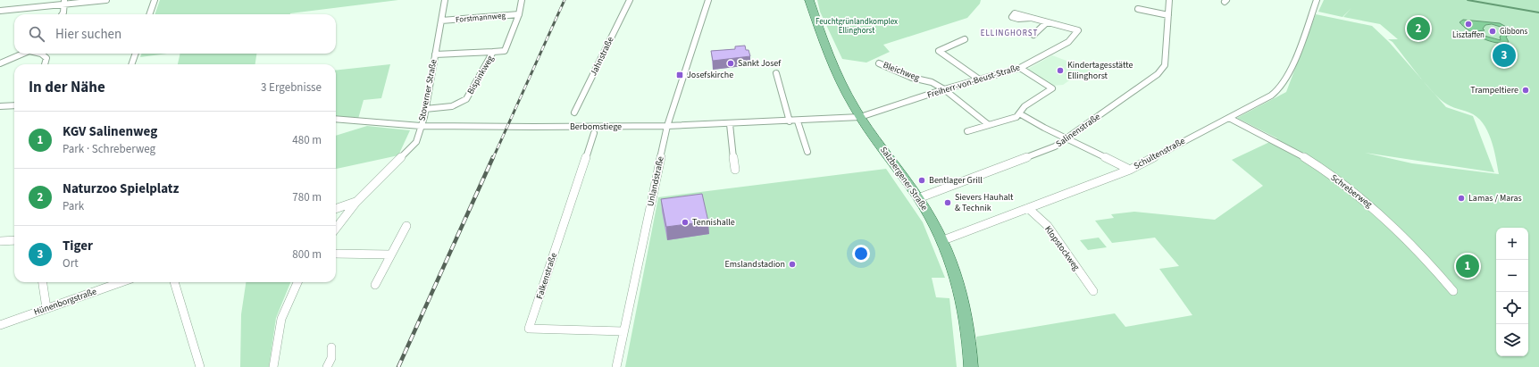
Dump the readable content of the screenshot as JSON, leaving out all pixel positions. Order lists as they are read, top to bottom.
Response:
{
  "streets": {
    "main road": ["Salzbergener Straße"],
    "street": [
      "Forstmannweg",
      "Jahnstraße",
      "Bleichweg",
      "Bispinkweg",
      "Freiherr-von-Beust-Straße",
      "Stoverner Straße",
      "Berbomstiege",
      "Salinenstraße",
      "Schultenstraße",
      "Unlandstraße",
      "Schreberweg",
      "Klopstockweg",
      "Falkenstraße",
      "Hünenborgstraße"
    ]
  },
  "crossings": [
    ["Forstmannweg", "Bispinkweg"],
    ["Forstmannweg", "Stoverner Straße"],
    ["Bleichweg", "Freiherr-von-Beust-Straße"],
    ["Bispinkweg", "Stoverner Straße"],
    ["Freiherr-von-Beust-Straße", "Berbomstiege"],
    ["Freiherr-von-Beust-Straße", "Salzbergener Straße"],
    ["Stoverner Straße", "Berbomstiege"],
    ["Berbomstiege", "Salzbergener Straße"],
    ["Berbomstiege", "Unlandstraße"],
    ["Salinenstraße", "Salzbergener Straße"],
    ["Schultenstraße", "Salzbergener Straße"],
    ["Schultenstraße", "Schreberweg"],
    ["Schultenstraße", "Klopstockweg"],
    ["Unlandstraße", "Falkenstraße"]
  ],
  "districts": ["ELLINGHORST"],
  "parks": ["Feuchtgrünlandkomplex Ellinghorst"],
  "places": {
    "other": [
      "Lisztaffen",
      "Gibbons",
      "Sankt Josef",
      "Kindertagesstätte Ellinghorst",
      "Trampeltiere",
      "Bentlager Grill",
      "Lamas / Maras",
      "Sievers Hauhalt & Technik",
      "Tennishalle",
      "Emslandstadion"
    ],
    "transit": ["Josefskirche"]
  },
  "page": {
    "search": "Hier suchen",
    "pins": ["2", "3", "1"],
    "heading": ["In der Nähe", "3 Ergebnisse"],
    "list": [
      {
        "mark": "1",
        "name": "KGV Salinenweg",
        "note": "Park · Schreberweg",
        "value": "480 m"
      },
      {
        "mark": "2",
        "name": "Naturzoo Spielplatz",
        "note": "Park",
        "value": "780 m"
      },
      {
        "mark": "3",
        "name": "Tiger",
        "note": "Ort",
        "value": "800 m"
      }
    ],
    "map_buttons": ["+", "−"]
  }
}
